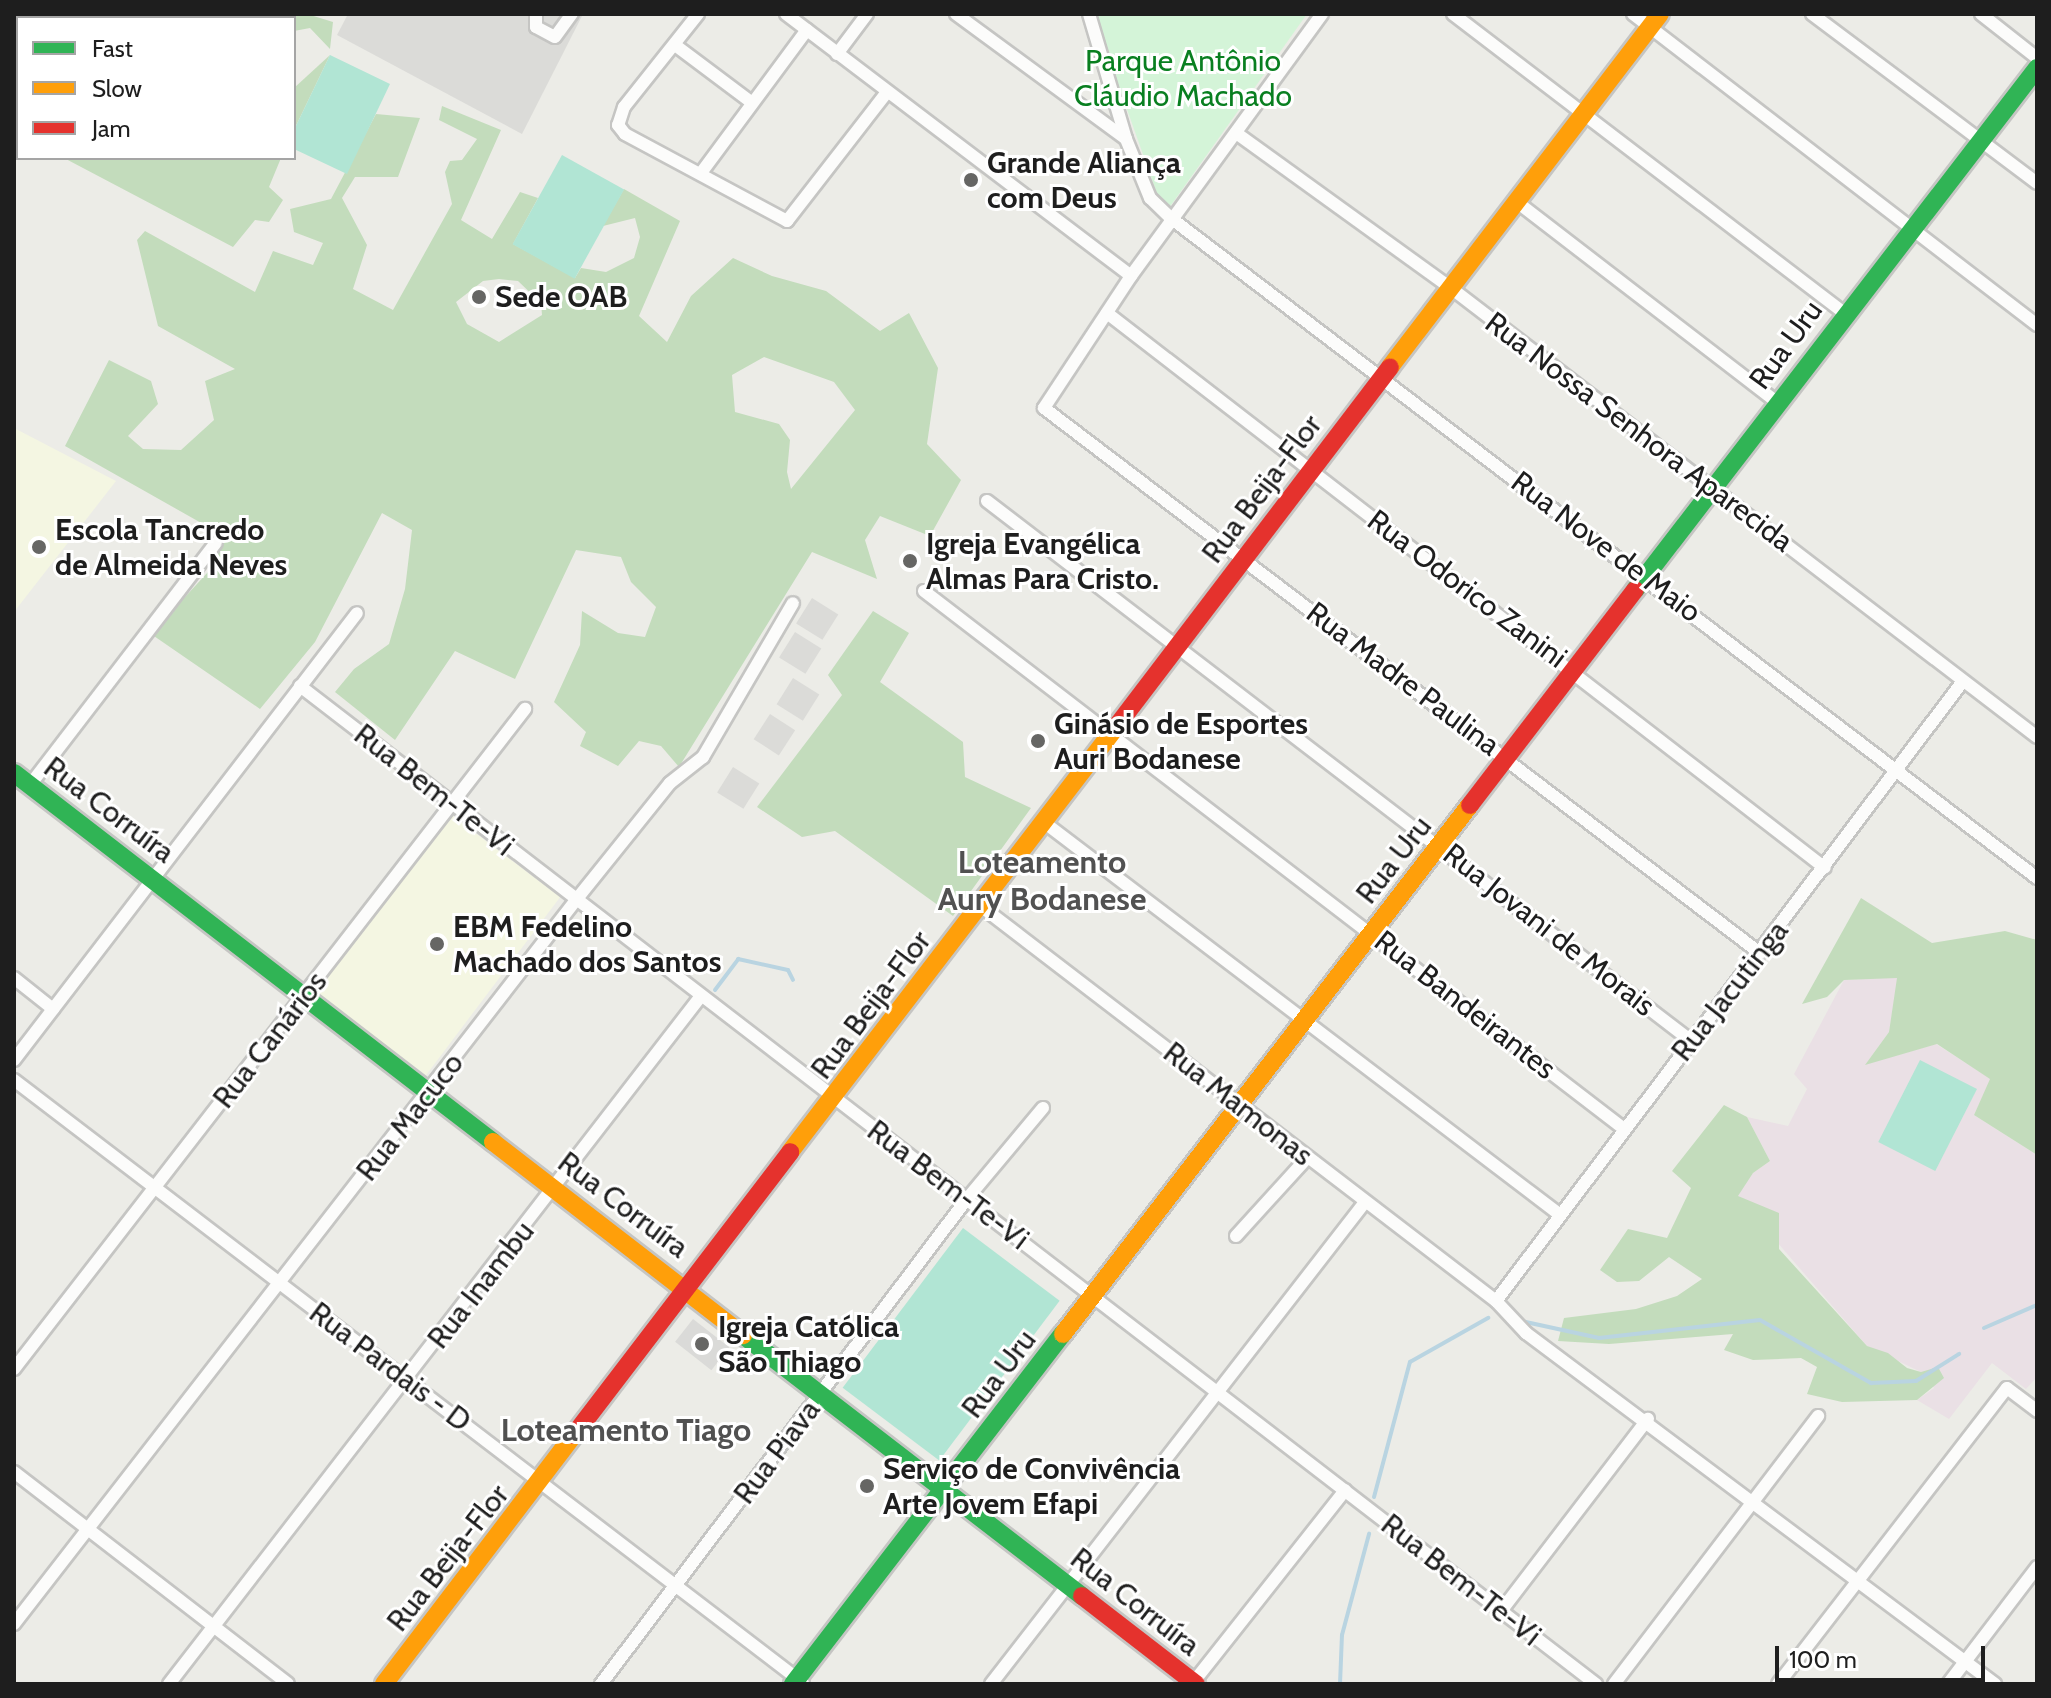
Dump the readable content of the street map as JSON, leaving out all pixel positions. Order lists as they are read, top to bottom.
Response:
{
  "streets": {
    "street": [
      "Rua Uru",
      "Rua Nossa Senhora Aparecida",
      "Rua Beija-Flor",
      "Rua Nove de Maio",
      "Rua Odorico Zanini",
      "Rua Madre Paulina",
      "Rua Bem-Te-Vi",
      "Rua Corruíra",
      "Rua Jovani de Morais",
      "Rua Jacutinga",
      "Rua Bandeirantes",
      "Rua Canários",
      "Rua Mamonas",
      "Rua Macuco",
      "Rua Inambu",
      "Rua Pardais - D",
      "Rua Piava"
    ]
  },
  "crossings": [
    ["Rua Uru", "Rua Nossa Senhora Aparecida"],
    ["Rua Uru", "Rua Nove de Maio"],
    ["Rua Uru", "Rua Odorico Zanini"],
    ["Rua Uru", "Rua Madre Paulina"],
    ["Rua Uru", "Rua Bem-Te-Vi"],
    ["Rua Uru", "Rua Corruíra"],
    ["Rua Uru", "Rua Jovani de Morais"],
    ["Rua Uru", "Rua Bandeirantes"],
    ["Rua Uru", "Rua Mamonas"],
    ["Rua Uru", "Rua Pardais - D"],
    ["Rua Nossa Senhora Aparecida", "Rua Beija-Flor"],
    ["Rua Nossa Senhora Aparecida", "Rua Jacutinga"],
    ["Rua Beija-Flor", "Rua Nove de Maio"],
    ["Rua Beija-Flor", "Rua Odorico Zanini"],
    ["Rua Beija-Flor", "Rua Madre Paulina"],
    ["Rua Beija-Flor", "Rua Bem-Te-Vi"],
    ["Rua Beija-Flor", "Rua Corruíra"],
    ["Rua Beija-Flor", "Rua Jovani de Morais"],
    ["Rua Beija-Flor", "Rua Bandeirantes"],
    ["Rua Beija-Flor", "Rua Mamonas"],
    ["Rua Beija-Flor", "Rua Pardais - D"],
    ["Rua Nove de Maio", "Rua Jacutinga"],
    ["Rua Odorico Zanini", "Rua Madre Paulina"],
    ["Rua Odorico Zanini", "Rua Jacutinga"],
    ["Rua Madre Paulina", "Rua Jacutinga"],
    ["Rua Bem-Te-Vi", "Rua Canários"],
    ["Rua Bem-Te-Vi", "Rua Macuco"],
    ["Rua Bem-Te-Vi", "Rua Inambu"],
    ["Rua Bem-Te-Vi", "Rua Piava"],
    ["Rua Corruíra", "Rua Canários"],
    ["Rua Corruíra", "Rua Macuco"],
    ["Rua Corruíra", "Rua Inambu"],
    ["Rua Corruíra", "Rua Piava"],
    ["Rua Jovani de Morais", "Rua Jacutinga"],
    ["Rua Jacutinga", "Rua Bandeirantes"],
    ["Rua Jacutinga", "Rua Mamonas"],
    ["Rua Canários", "Rua Pardais - D"],
    ["Rua Macuco", "Rua Pardais - D"],
    ["Rua Inambu", "Rua Pardais - D"],
    ["Rua Pardais - D", "Rua Piava"]
  ],
  "districts": ["Loteamento Aury Bodanese", "Loteamento Tiago"],
  "parks": ["Parque Antônio Cláudio Machado"],
  "places": [
    "Grande Aliança com Deus",
    "Sede OAB",
    "Escola Tancredo de Almeida Neves",
    "Igreja Evangélica Almas Para Cristo.",
    "Ginásio de Esportes Auri Bodanese",
    "EBM Fedelino Machado dos Santos",
    "Igreja Católica São Thiago",
    "Serviço de Convivência Arte Jovem Efapi"
  ],
  "legend": ["Fast", "Slow", "Jam"],
  "scale_bar": "100 m"
}
